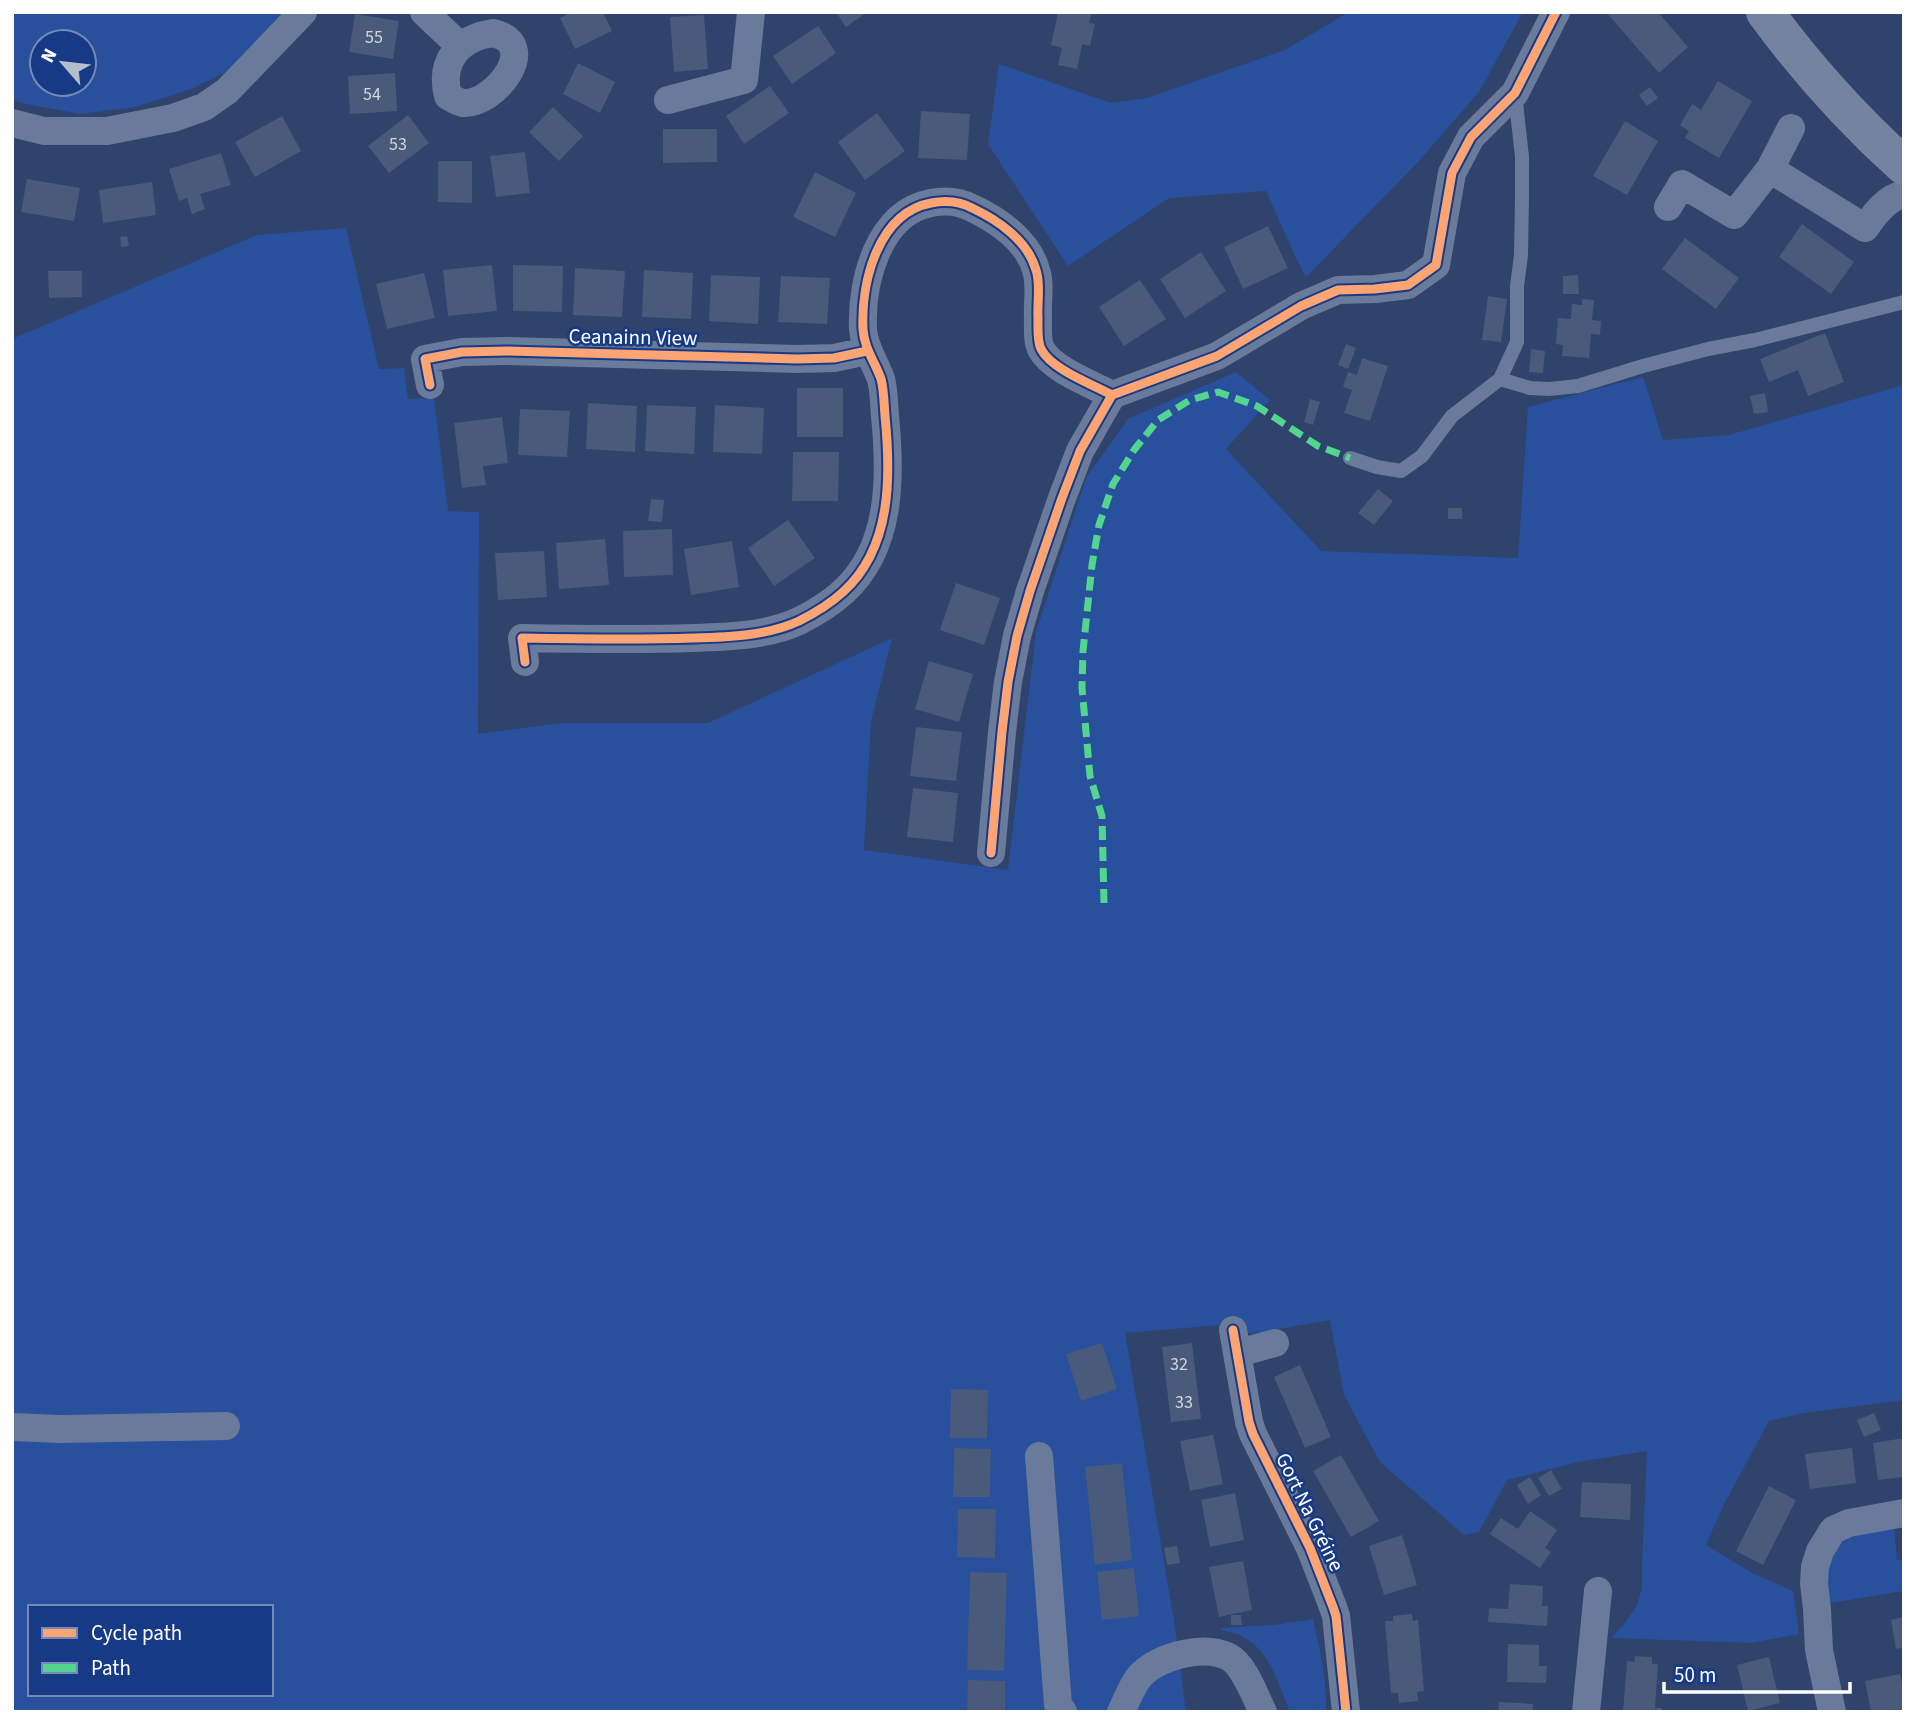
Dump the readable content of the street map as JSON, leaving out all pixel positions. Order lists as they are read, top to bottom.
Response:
{
  "streets": {
    "street": ["Ceanainn View", "Gort Na Gréine"]
  },
  "house_numbers": [
    "55",
    "54",
    "53",
    "32",
    "33"
  ],
  "legend": ["Cycle path", "Path"],
  "scale_bar": "50 m",
  "north": "top left"
}
